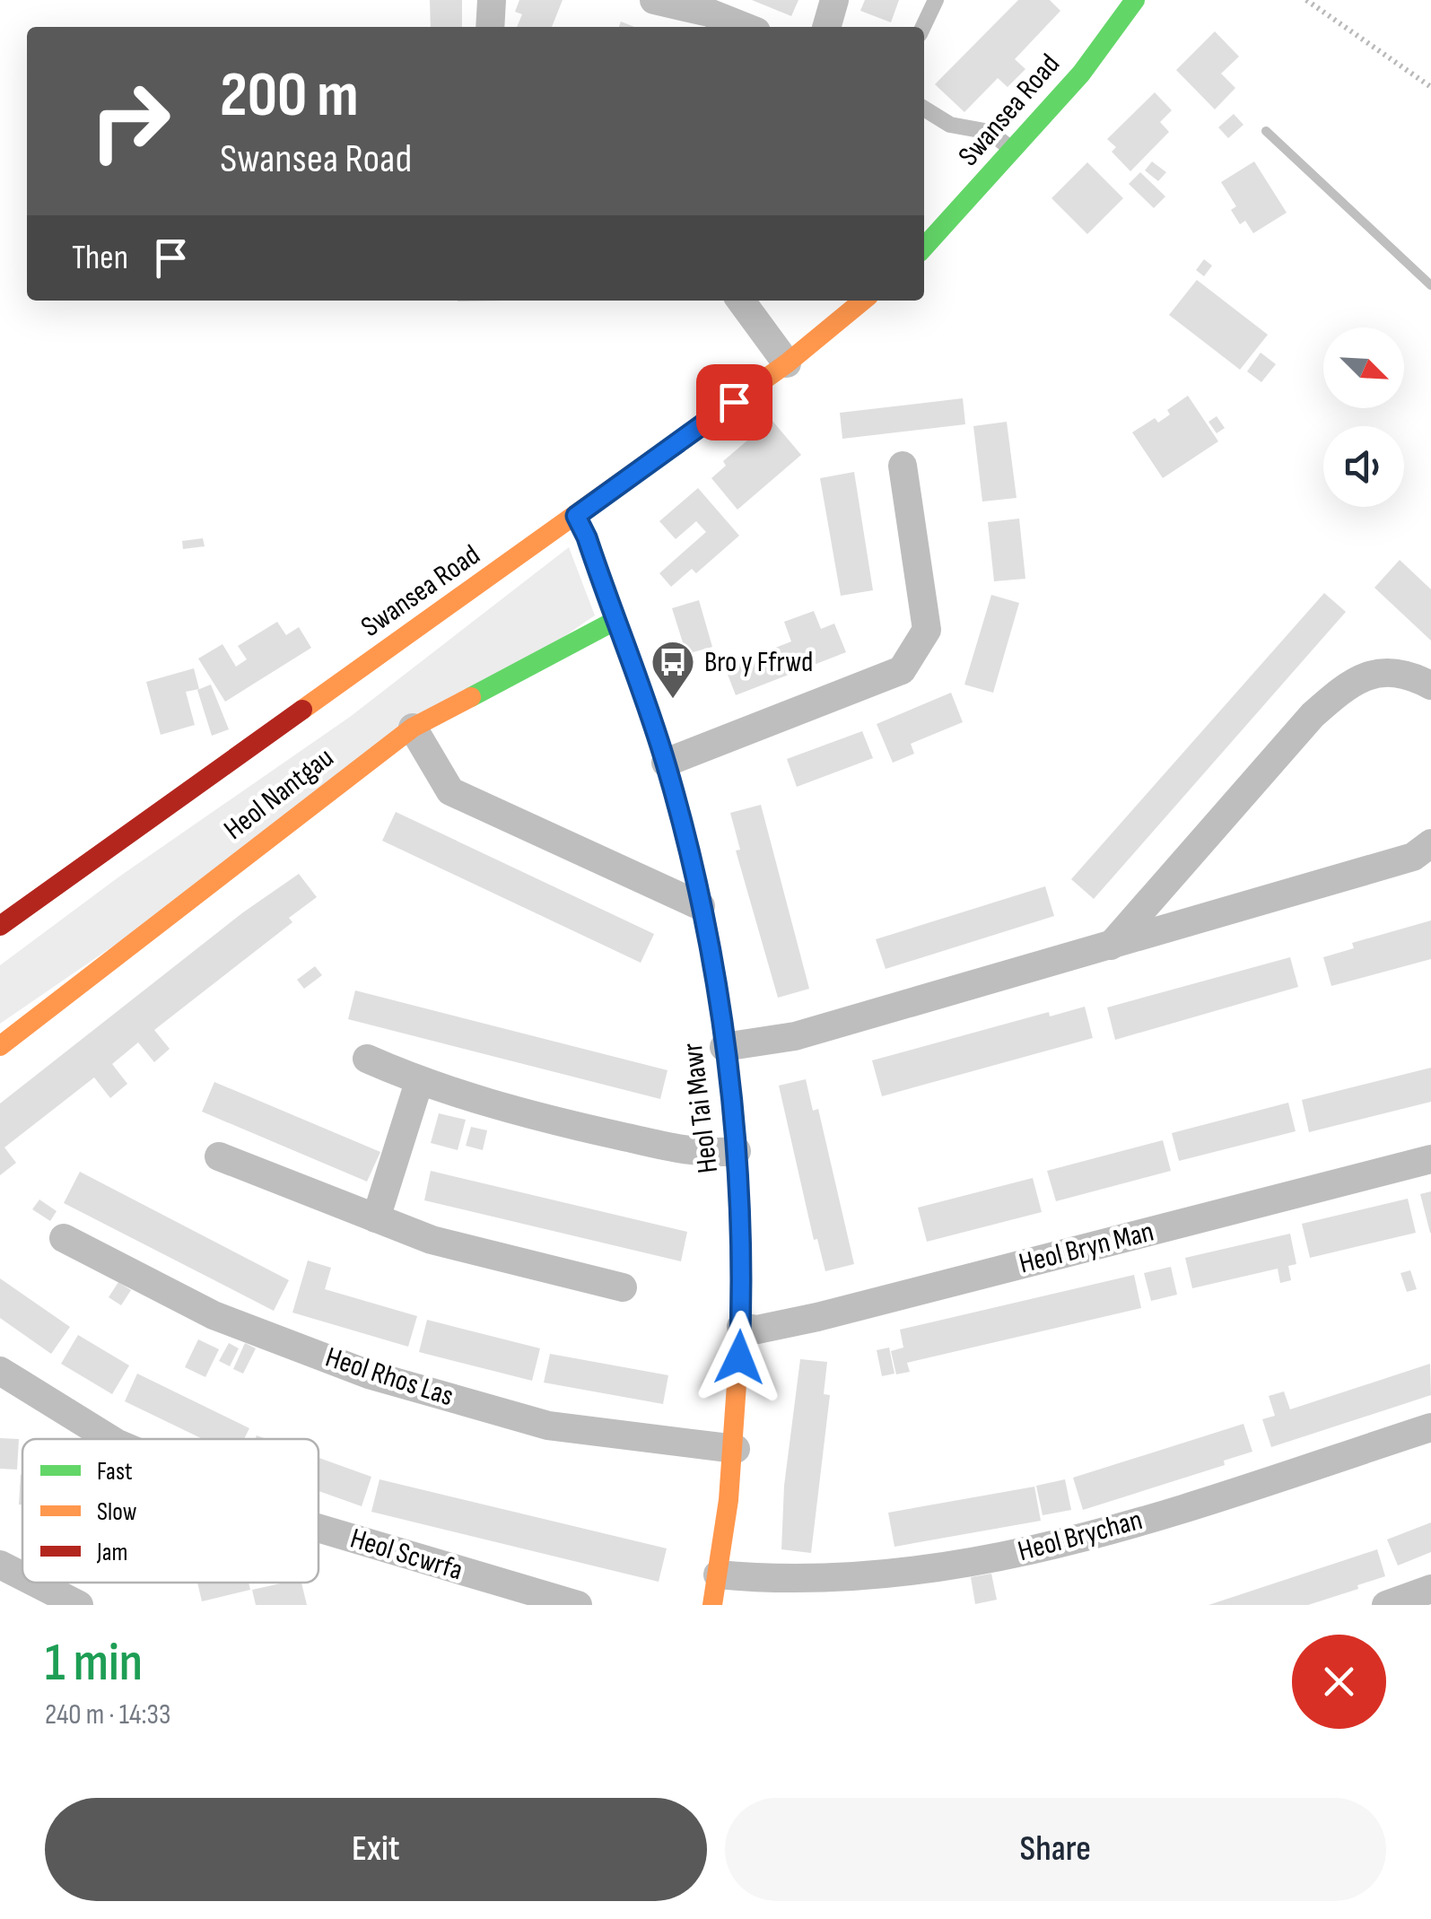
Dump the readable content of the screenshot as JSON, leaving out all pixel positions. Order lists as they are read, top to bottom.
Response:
{
  "streets": {
    "street": [
      "Swansea Road",
      "Heol Nantgau",
      "Heol Tai Mawr",
      "Heol Bryn Man",
      "Heol Rhos Las",
      "Heol Brychan",
      "Heol Scwrfa"
    ]
  },
  "crossings": [
    ["Swansea Road", "Heol Tai Mawr"],
    ["Heol Nantgau", "Heol Tai Mawr"],
    ["Heol Tai Mawr", "Heol Bryn Man"],
    ["Heol Tai Mawr", "Heol Rhos Las"],
    ["Heol Tai Mawr", "Heol Brychan"]
  ],
  "places": {
    "bus stop": ["Bro y Ffrwd"]
  },
  "legend": ["Fast", "Slow", "Jam"],
  "north": "bottom right",
  "page": {
    "turn": ["200 m", "Swansea Road"],
    "then": "Then",
    "heading": ["1 min", "240 m · 14:33"],
    "buttons": ["Exit", "Share"]
  }
}
